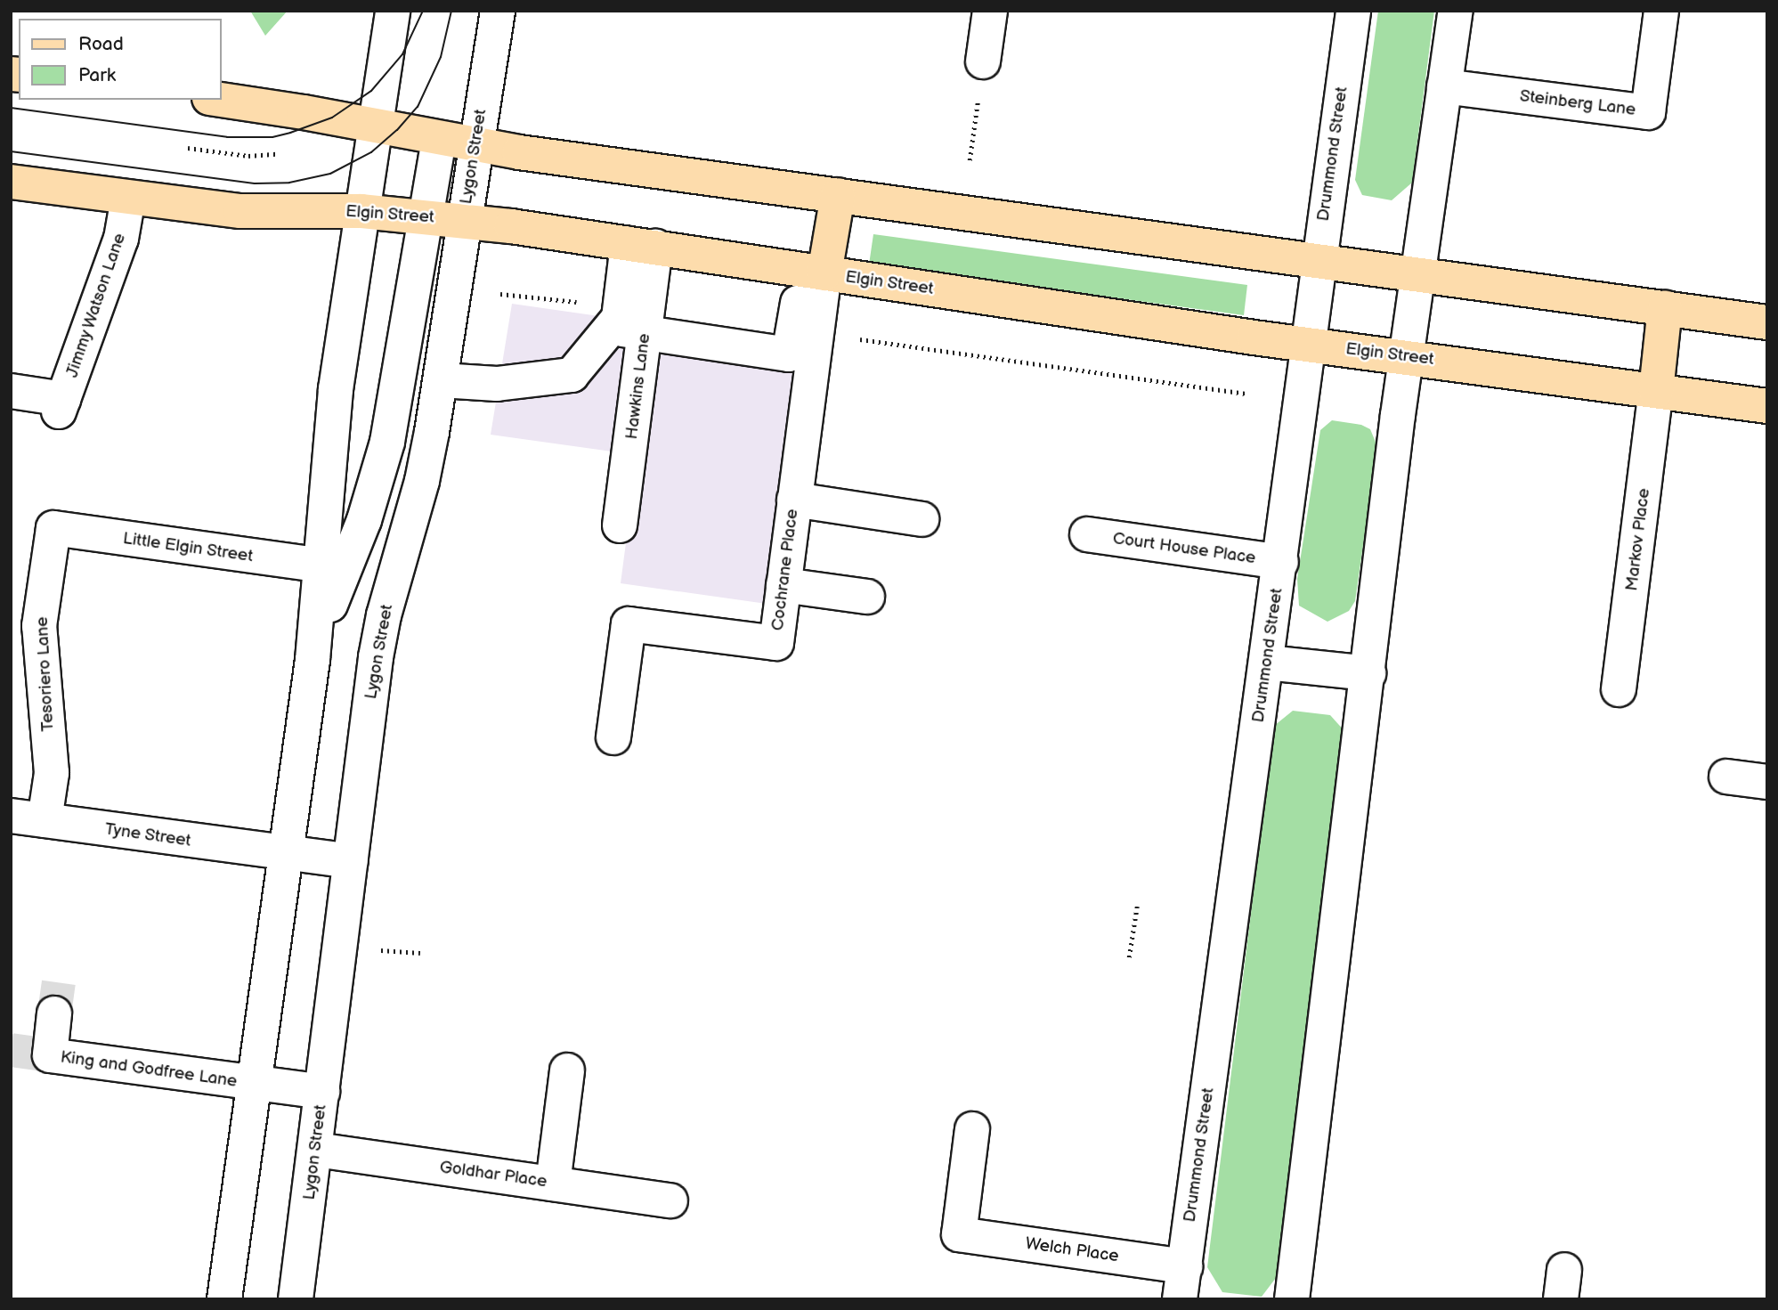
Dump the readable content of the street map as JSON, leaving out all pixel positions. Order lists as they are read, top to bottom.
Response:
{
  "streets": {
    "main road": ["Elgin Street"],
    "street": [
      "Steinberg Lane",
      "Drummond Street",
      "Lygon Street",
      "Jimmy Watson Lane",
      "Hawkins Lane",
      "Markov Place",
      "Little Elgin Street",
      "Court House Place",
      "Cochrane Place",
      "Tesoriero Lane",
      "Tyne Street",
      "King and Godfree Lane",
      "Goldhar Place",
      "Welch Place"
    ]
  },
  "crossings": [
    ["Drummond Street", "Elgin Street"],
    ["Drummond Street", "Court House Place"],
    ["Drummond Street", "Welch Place"],
    ["Lygon Street", "Elgin Street"],
    ["Lygon Street", "Tyne Street"],
    ["Lygon Street", "Goldhar Place"],
    ["Elgin Street", "Jimmy Watson Lane"],
    ["Elgin Street", "Hawkins Lane"],
    ["Elgin Street", "Markov Place"],
    ["Elgin Street", "Cochrane Place"],
    ["Little Elgin Street", "Tesoriero Lane"],
    ["Tesoriero Lane", "Tyne Street"]
  ],
  "legend": ["Road", "Park"]
}
